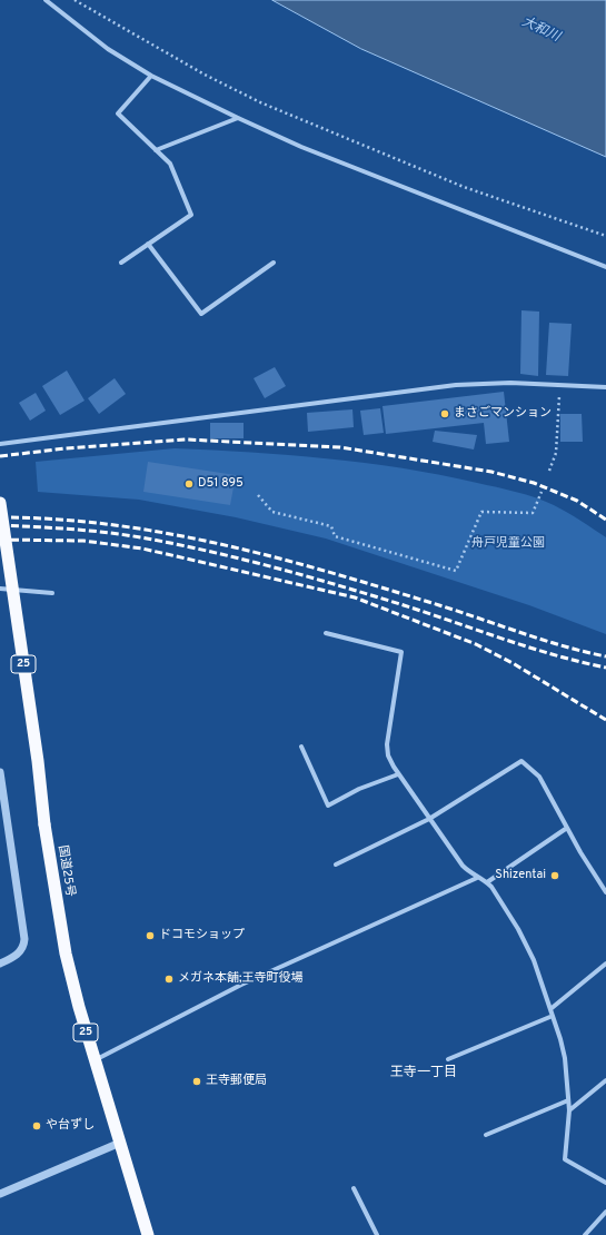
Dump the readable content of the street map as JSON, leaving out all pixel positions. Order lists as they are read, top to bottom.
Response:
{
  "streets": {
    "highway": ["25", "国道25号"]
  },
  "districts": ["王寺一丁目"],
  "water": ["大和川"],
  "parks": ["舟戸児童公園"],
  "places": [
    "まさごマンション",
    "D51 895",
    "Shizentai",
    "ドコモショップ",
    "メガネ本舗;王寺町役場",
    "王寺郵便局",
    "や台ずし"
  ]
}
